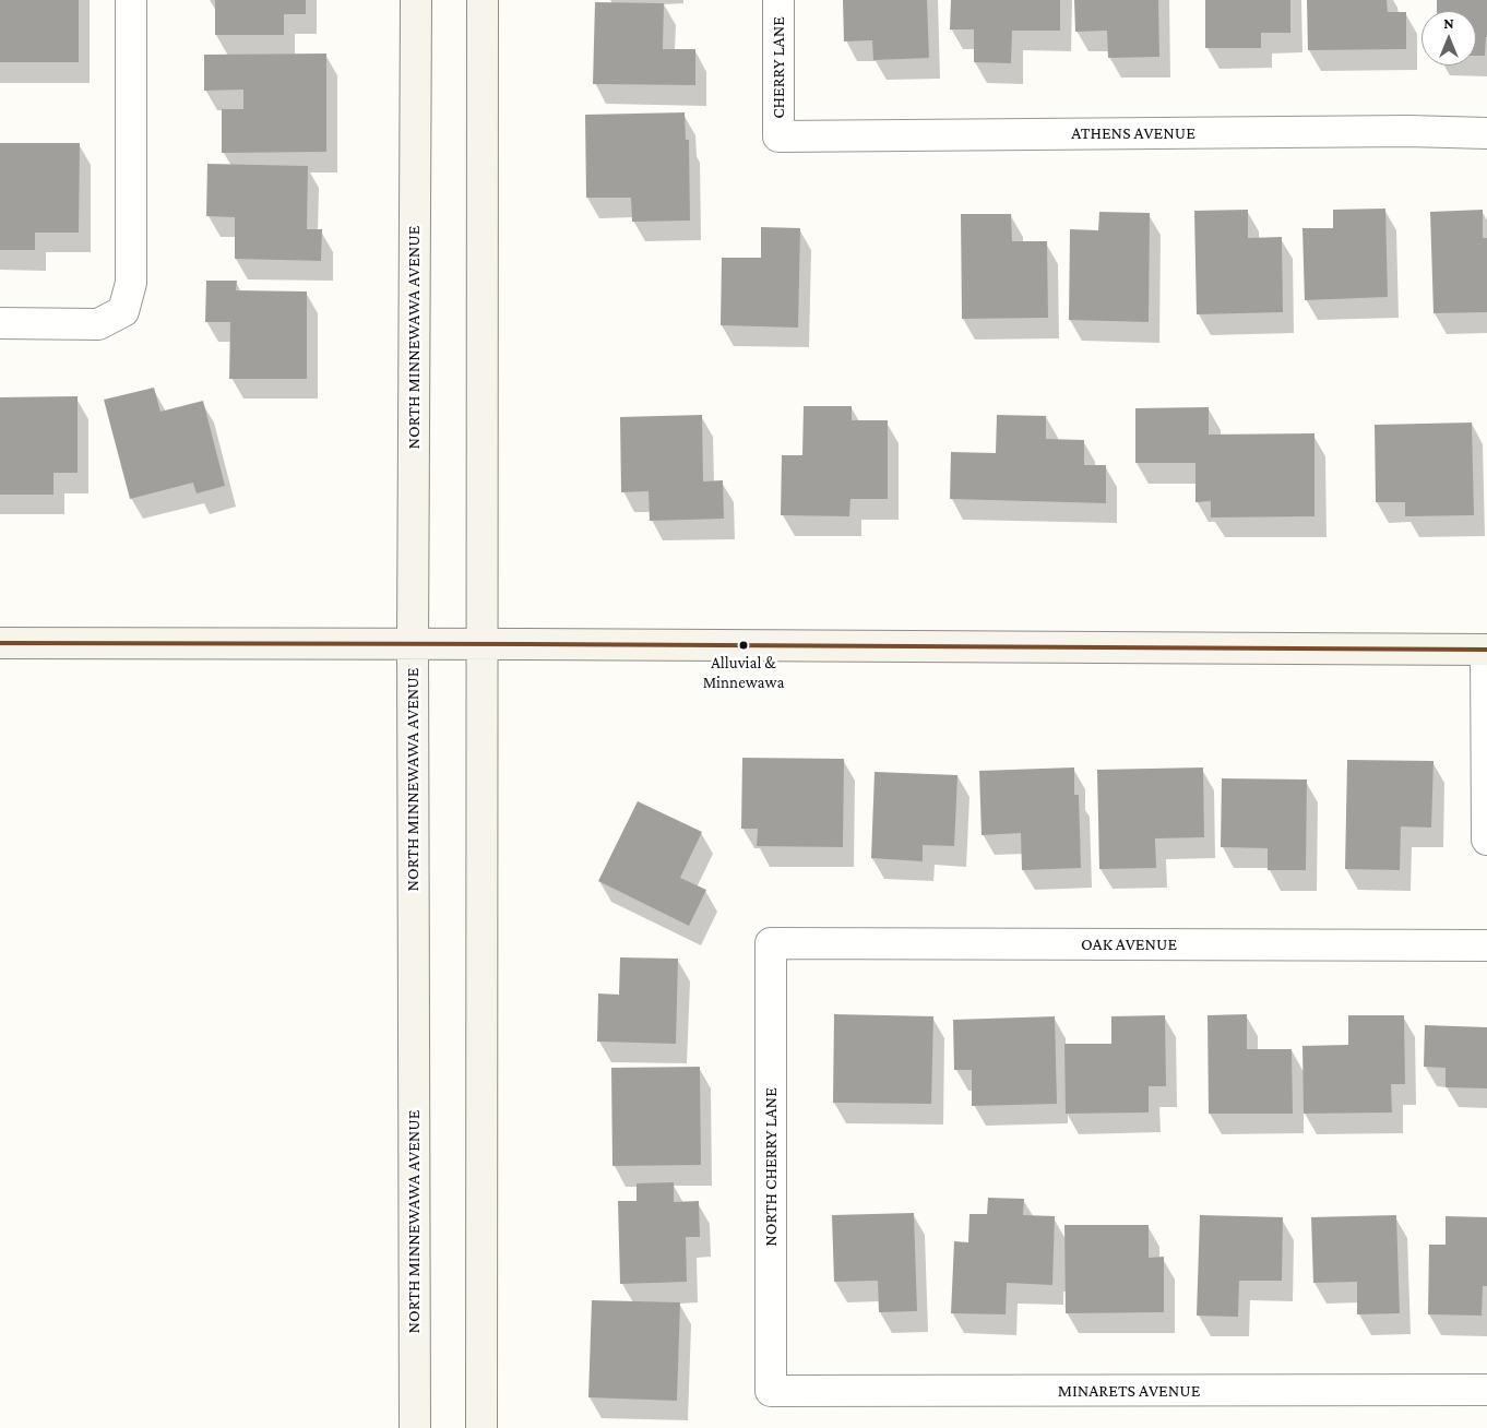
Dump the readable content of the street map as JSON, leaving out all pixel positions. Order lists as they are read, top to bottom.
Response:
{
  "streets": {
    "main road": ["NORTH MINNEWAWA AVENUE"],
    "street": [
      "CHERRY LANE",
      "ATHENS AVENUE",
      "OAK AVENUE",
      "NORTH CHERRY LANE",
      "MINARETS AVENUE"
    ]
  },
  "crossings": [
    ["CHERRY LANE", "ATHENS AVENUE"],
    ["OAK AVENUE", "NORTH CHERRY LANE"],
    ["NORTH CHERRY LANE", "MINARETS AVENUE"]
  ],
  "places": ["Alluvial & Minnewawa"],
  "north": "top"
}
